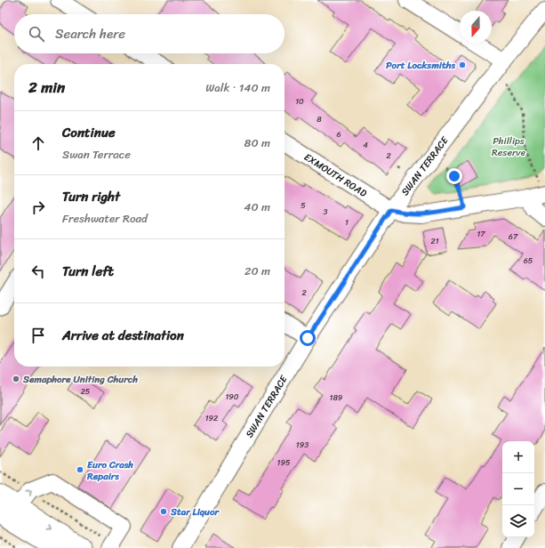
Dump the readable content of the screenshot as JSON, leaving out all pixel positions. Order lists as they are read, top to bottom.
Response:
{
  "streets": {
    "street": ["SWAN TERRACE", "EXMOUTH ROAD"]
  },
  "crossings": [
    ["SWAN TERRACE", "EXMOUTH ROAD"]
  ],
  "parks": ["Phillips Reserve"],
  "places": [
    "Port Locksmiths",
    "Semaphore Uniting Church",
    "Euro Crash Repairs",
    "Star Liquor"
  ],
  "house_numbers": [
    "10",
    "8",
    "6",
    "4",
    "2",
    "5",
    "3",
    "1",
    "17",
    "67",
    "21",
    "65",
    "2",
    "25",
    "190",
    "189",
    "192",
    "193",
    "195"
  ],
  "north": "bottom",
  "page": {
    "search": "Search here",
    "heading": ["2 min", "Walk · 140 m"],
    "list": [
      ["Continue", "Swan Terrace", "80 m"],
      ["Turn right", "Freshwater Road", "40 m"],
      ["Turn left", "20 m"],
      "Arrive at destination"
    ],
    "map_buttons": ["+", "−"]
  }
}
